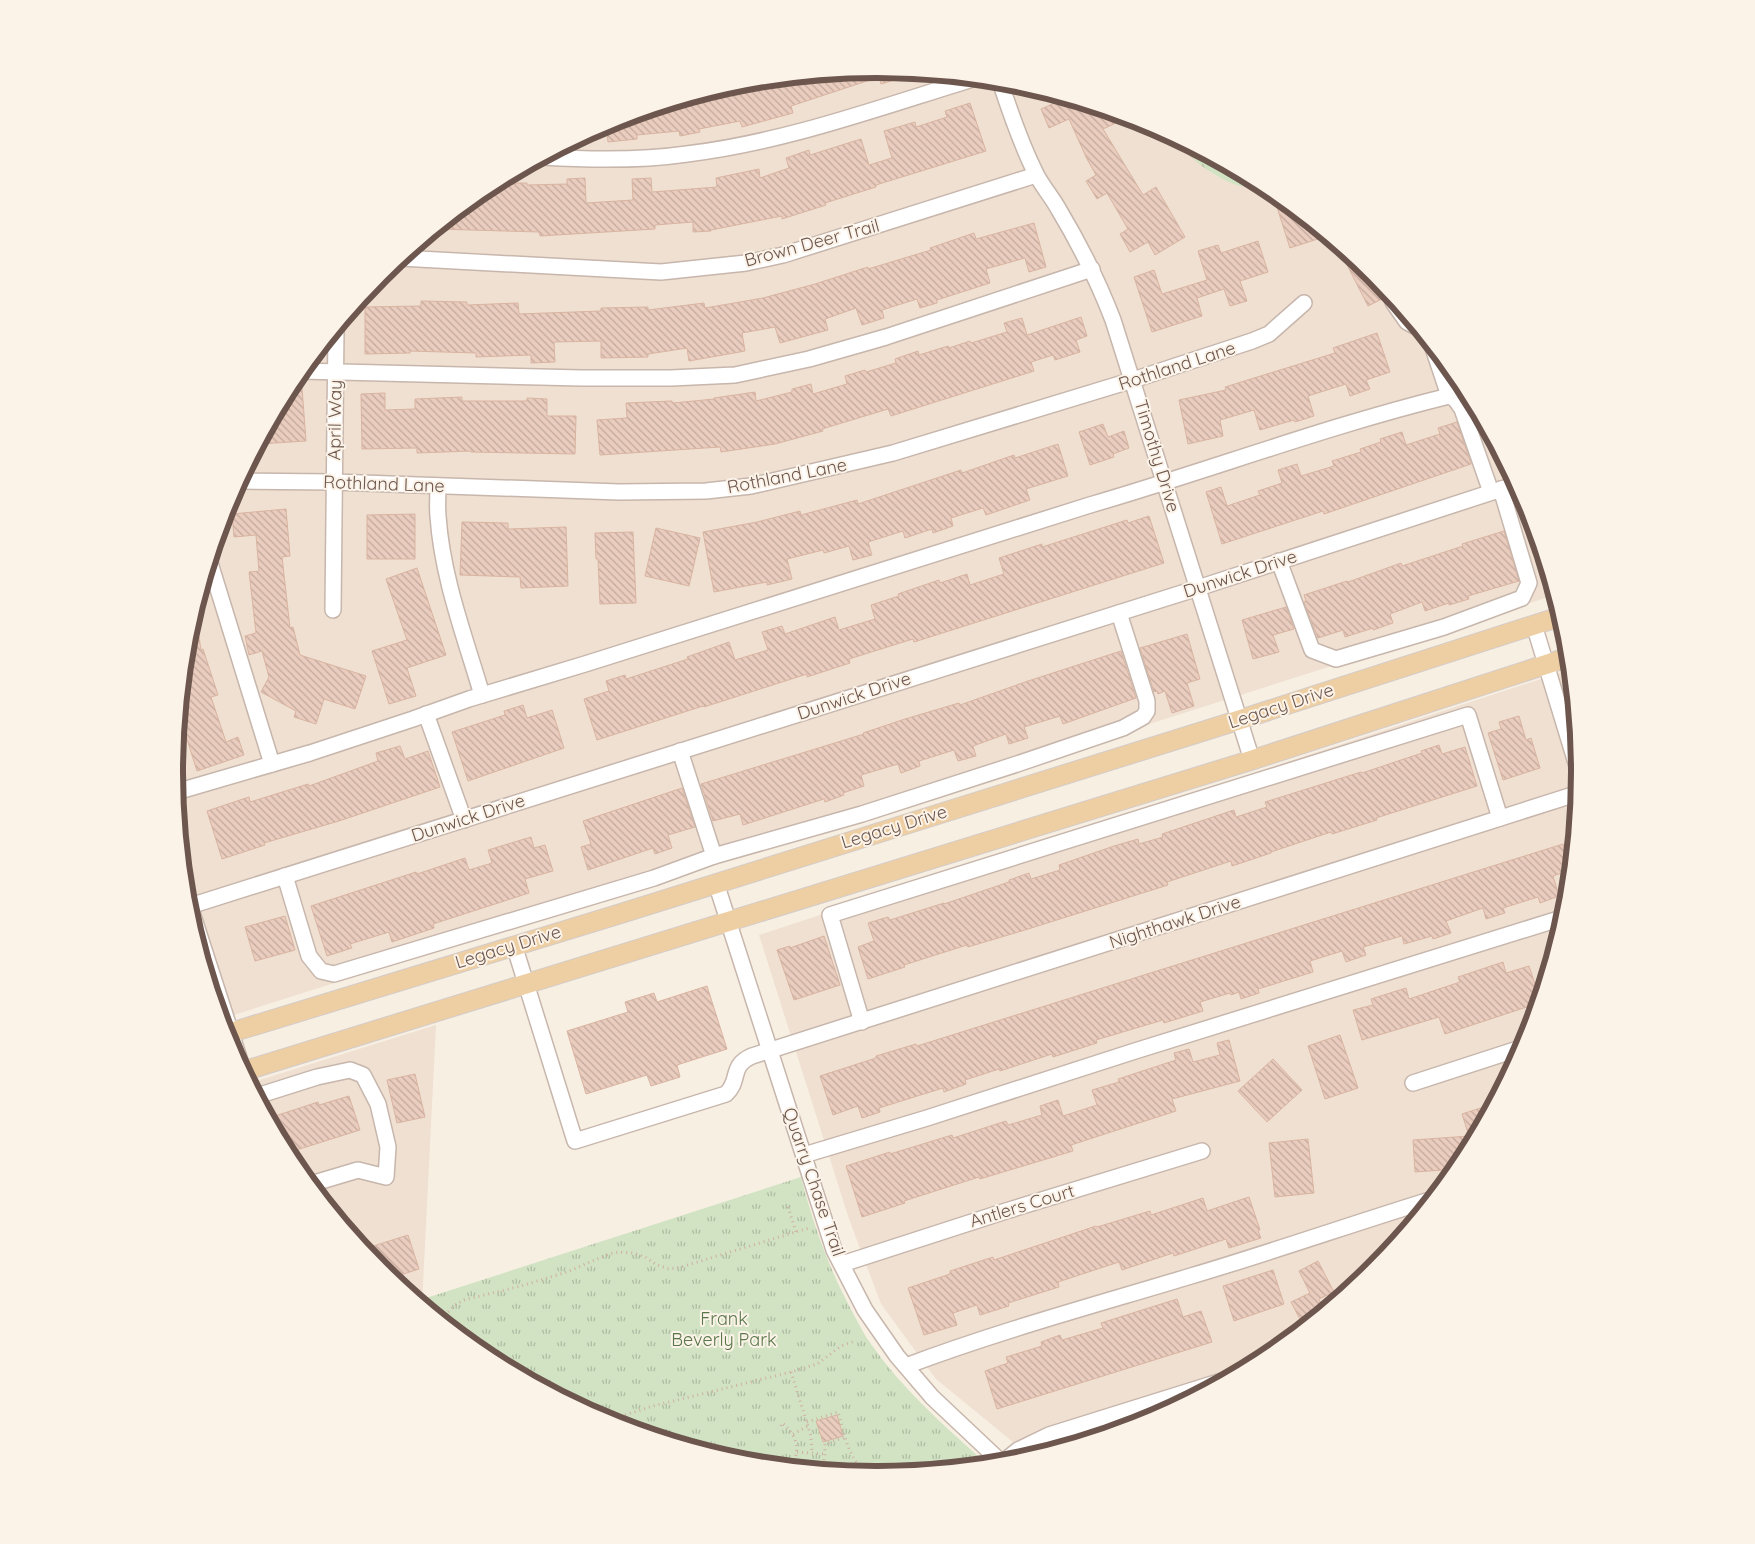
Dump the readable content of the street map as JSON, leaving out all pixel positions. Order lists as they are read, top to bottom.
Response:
{
  "streets": {
    "main road": ["Legacy Drive"],
    "street": [
      "Brown Deer Trail",
      "Rothland Lane",
      "April Way",
      "Timothy Drive",
      "Dunwick Drive",
      "Nighthawk Drive",
      "Quarry Chase Trail",
      "Antlers Court"
    ]
  },
  "crossings": [
    ["Brown Deer Trail", "Timothy Drive"],
    ["Rothland Lane", "April Way"],
    ["Rothland Lane", "Timothy Drive"],
    ["Timothy Drive", "Dunwick Drive"],
    ["Timothy Drive", "Legacy Drive"],
    ["Legacy Drive", "Quarry Chase Trail"],
    ["Nighthawk Drive", "Quarry Chase Trail"],
    ["Quarry Chase Trail", "Antlers Court"]
  ],
  "parks": ["Frank Beverly Park"]
}
